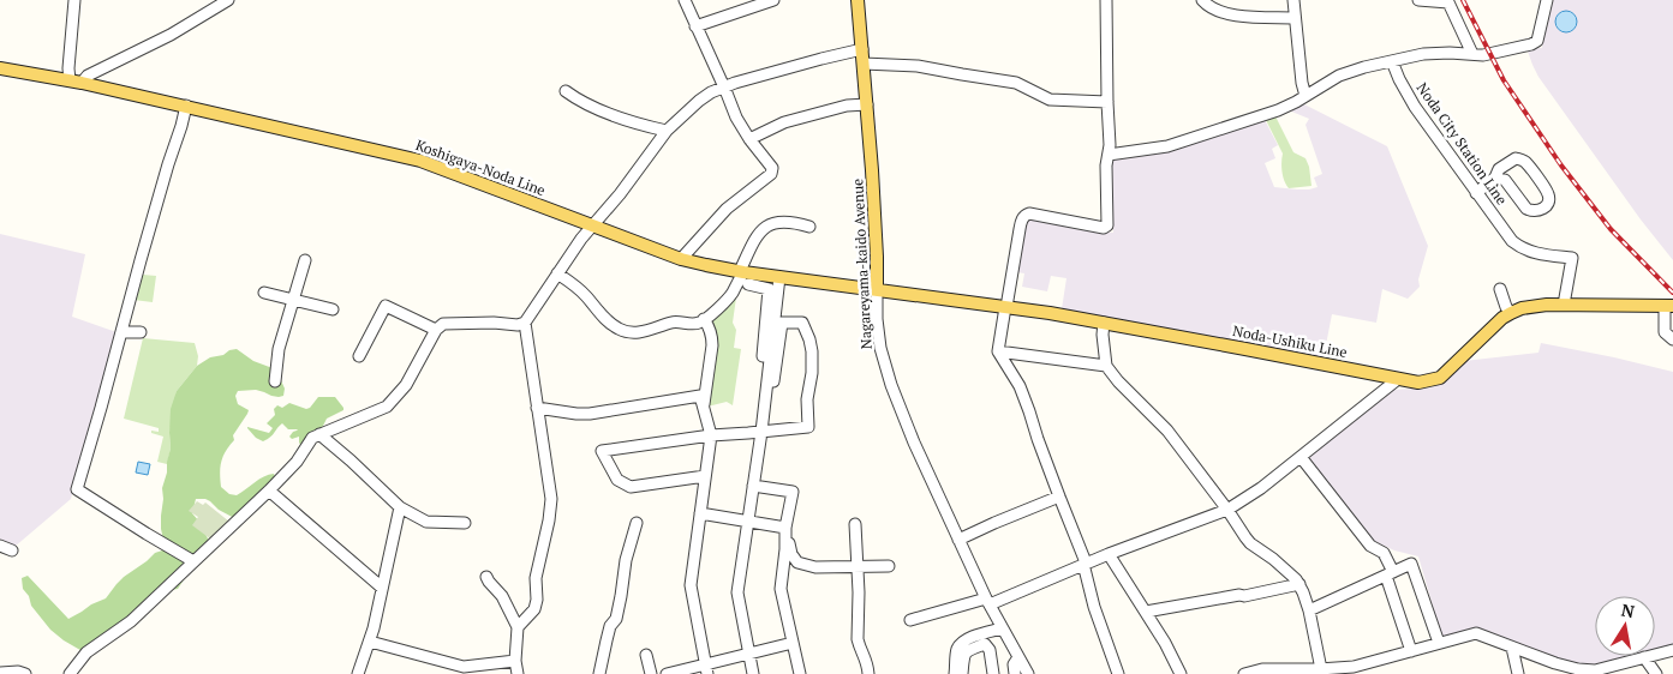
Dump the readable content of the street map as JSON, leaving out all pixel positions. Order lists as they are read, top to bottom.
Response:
{
  "streets": {
    "main road": ["Koshigaya-Noda Line", "Nagareyama-kaido Avenue", "Noda-Ushiku Line"],
    "street": ["Noda City Station Line"]
  },
  "crossings": [
    ["Koshigaya-Noda Line", "Nagareyama-kaido Avenue"],
    ["Koshigaya-Noda Line", "Noda-Ushiku Line"],
    ["Nagareyama-kaido Avenue", "Noda-Ushiku Line"]
  ],
  "north": "top"
}
